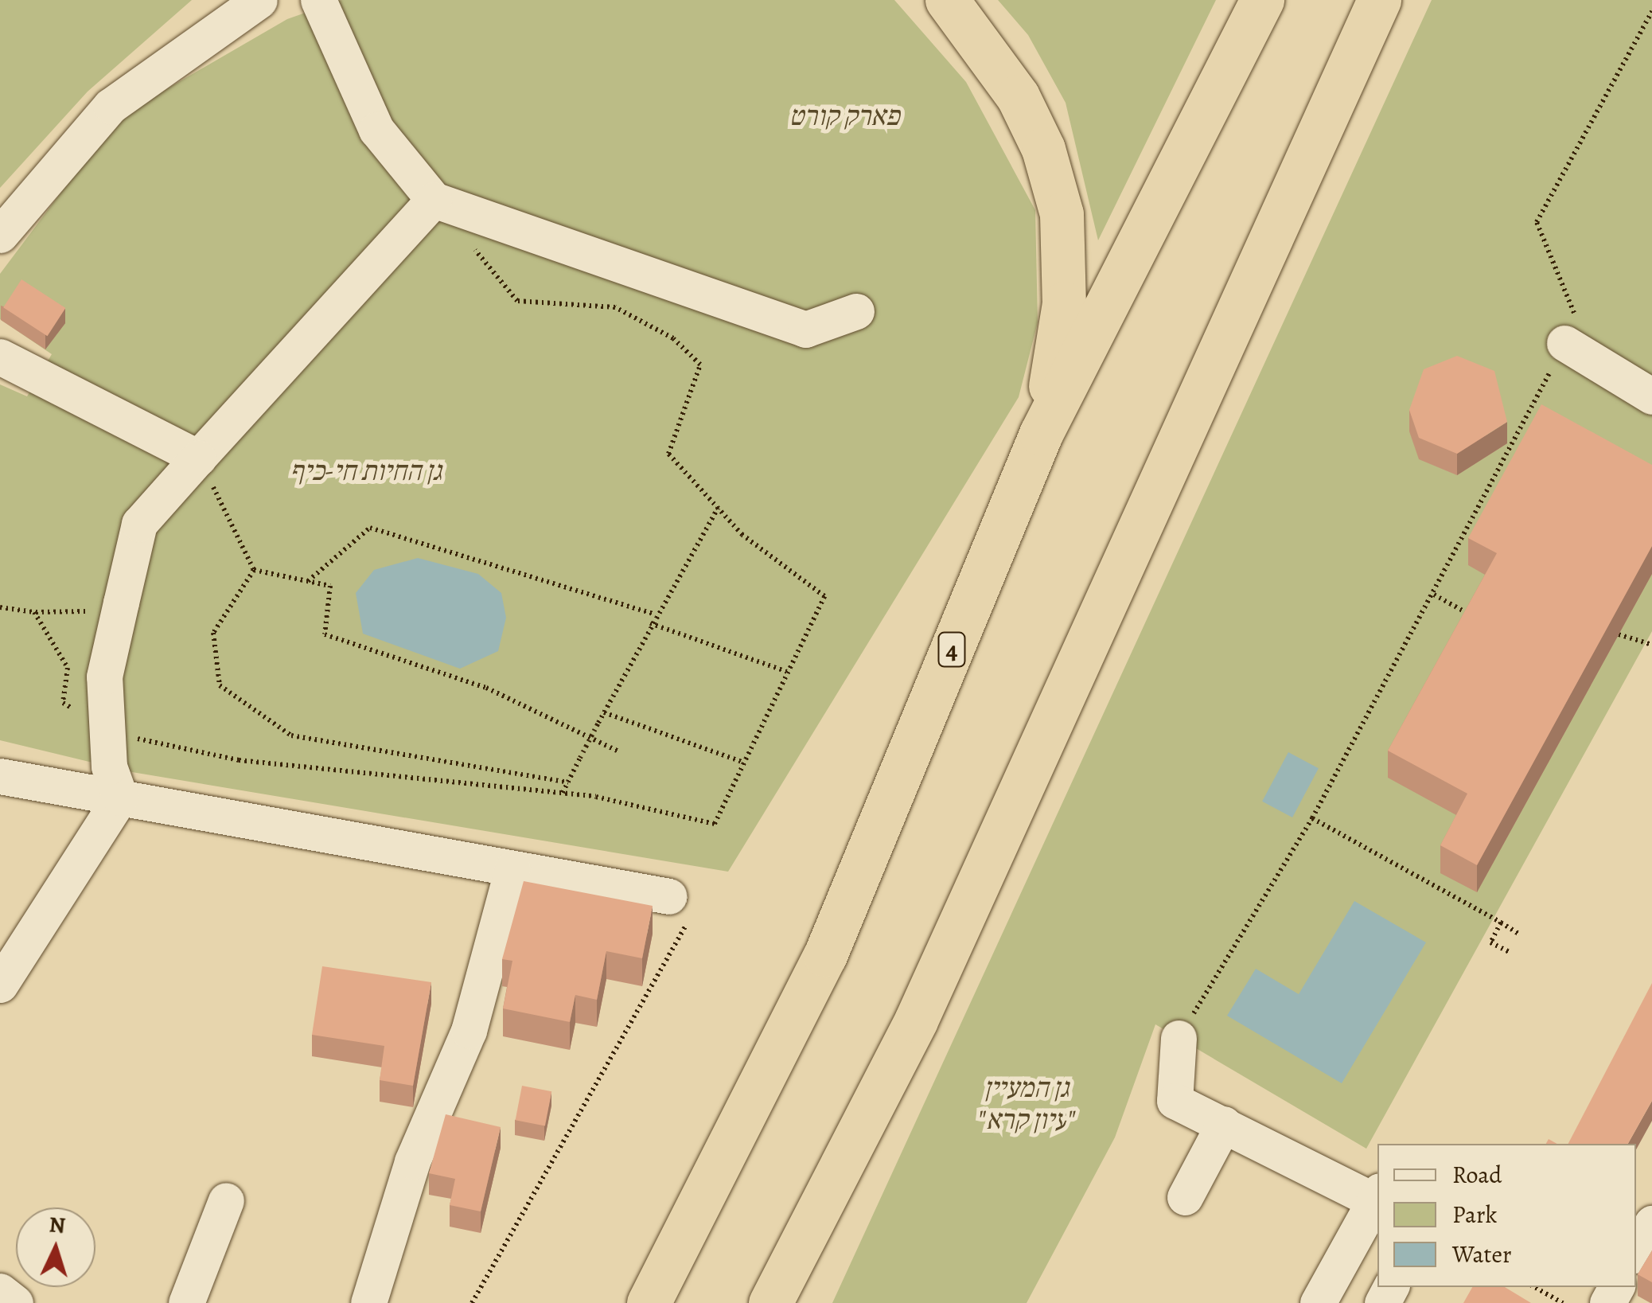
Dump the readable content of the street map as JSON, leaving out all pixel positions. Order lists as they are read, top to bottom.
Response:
{
  "streets": {
    "highway": ["4"]
  },
  "parks": ["פארק קורט", "גן החיות חי-כיף", "גן המעיין \"עיון קרא\""],
  "legend": ["Road", "Park", "Water"],
  "north": "top"
}
